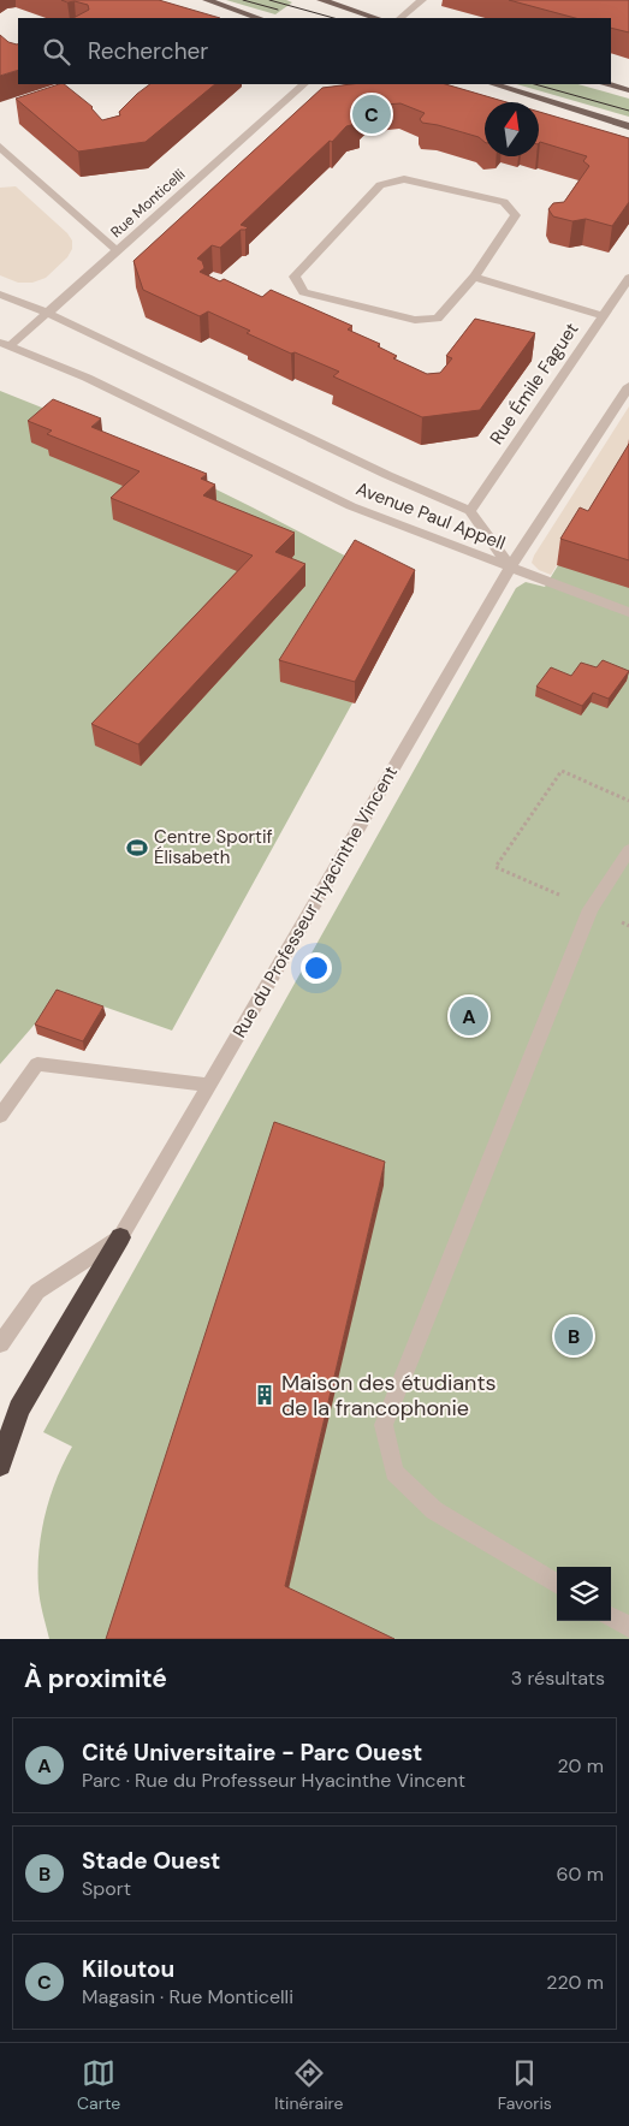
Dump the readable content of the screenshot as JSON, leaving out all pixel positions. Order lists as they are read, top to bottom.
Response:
{
  "streets": {
    "street": [
      "Rue Monticelli",
      "Rue Émile Faguet",
      "Avenue Paul Appell",
      "Rue du Professeur Hyacinthe Vincent"
    ]
  },
  "crossings": [
    ["Rue Monticelli", "Avenue Paul Appell"],
    ["Rue Émile Faguet", "Avenue Paul Appell"],
    ["Avenue Paul Appell", "Rue du Professeur Hyacinthe Vincent"]
  ],
  "places": {
    "sports": ["Centre Sportif Élisabeth"],
    "building": ["Maison des étudiants de la francophonie"]
  },
  "north": "top",
  "page": {
    "search": "Rechercher",
    "pins": ["C", "A", "B"],
    "heading": ["À proximité", "3 résultats"],
    "list": [
      {
        "mark": "A",
        "name": "Cité Universitaire - Parc Ouest",
        "note": "Parc · Rue du Professeur Hyacinthe Vincent",
        "value": "20 m"
      },
      {
        "mark": "B",
        "name": "Stade Ouest",
        "note": "Sport",
        "value": "60 m"
      },
      {
        "mark": "C",
        "name": "Kiloutou",
        "note": "Magasin · Rue Monticelli",
        "value": "220 m"
      }
    ],
    "nav": ["Carte", "Itinéraire", "Favoris"]
  }
}
